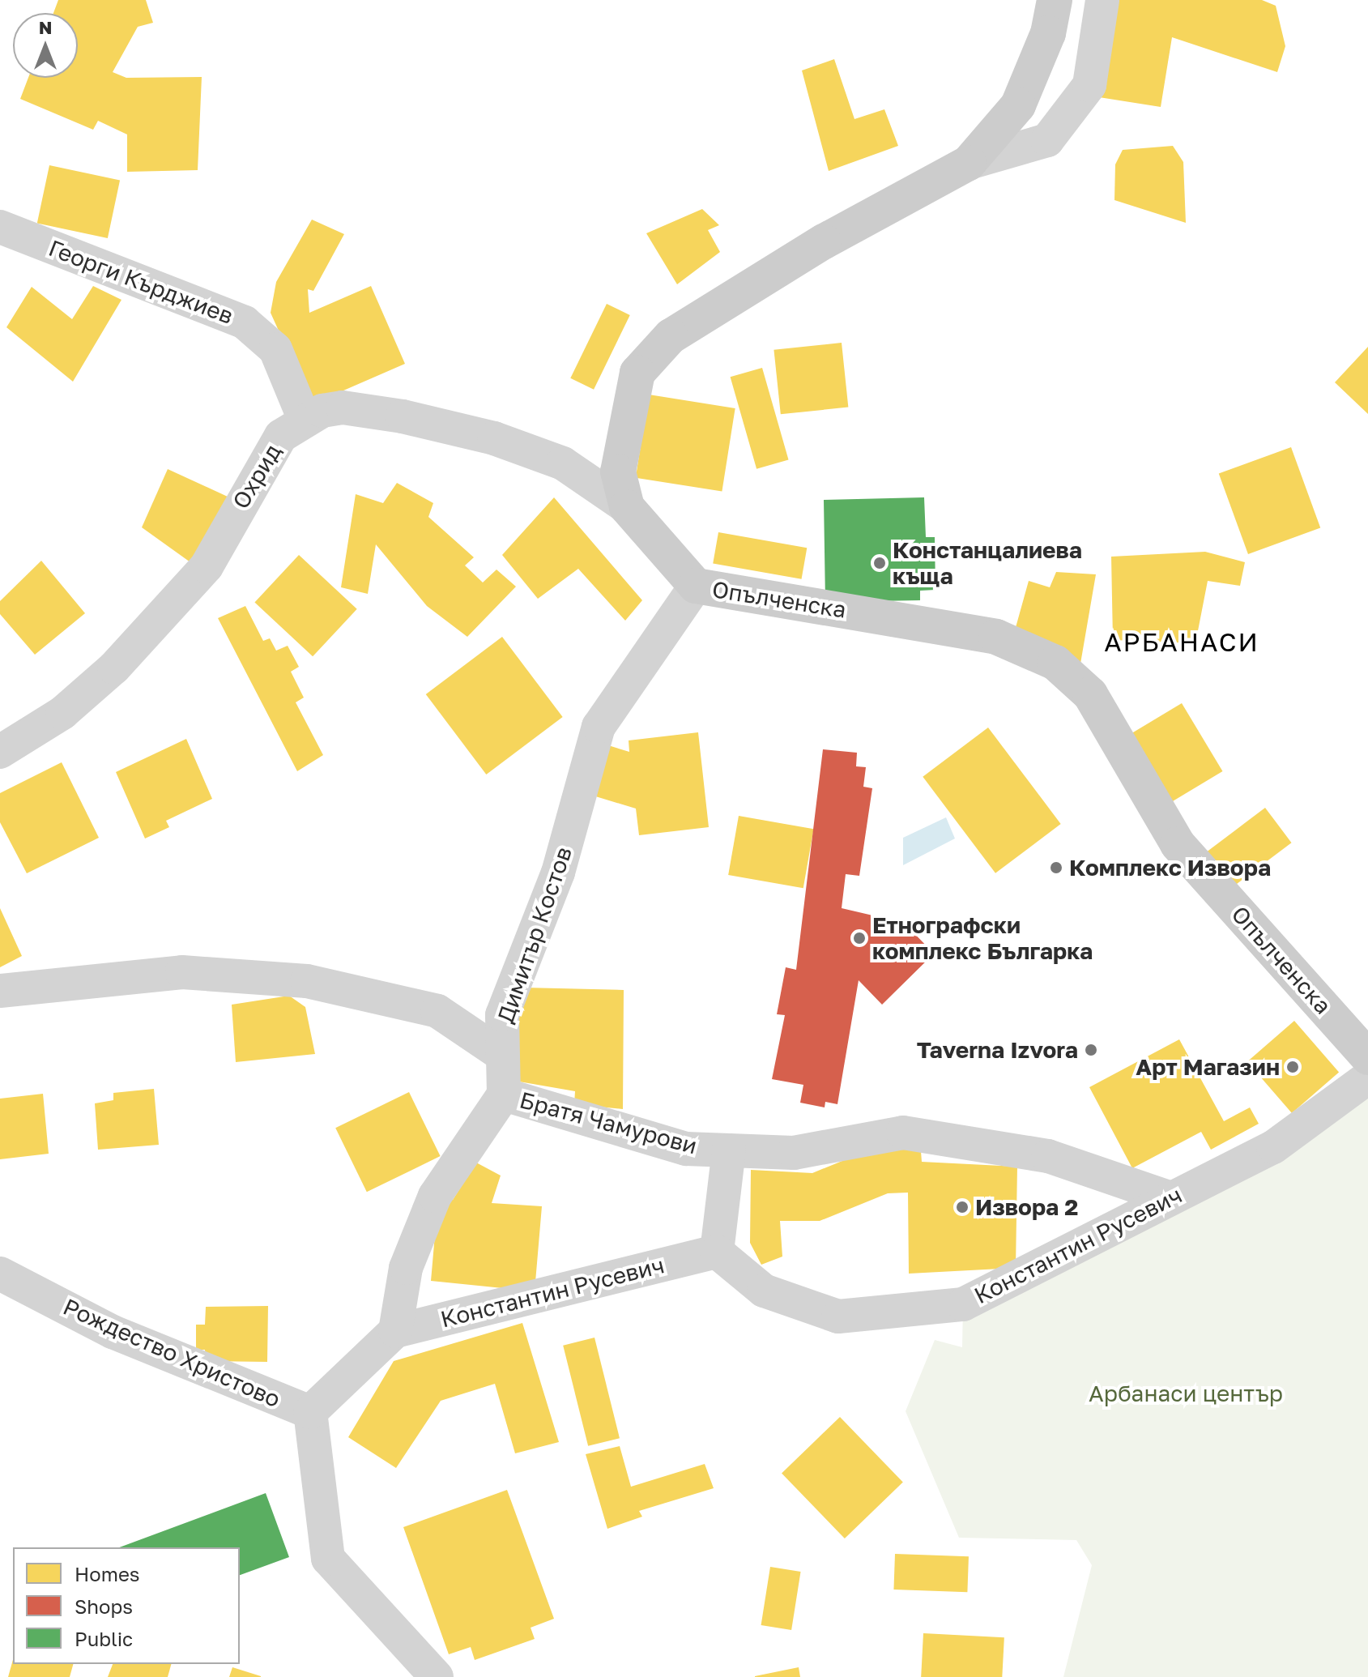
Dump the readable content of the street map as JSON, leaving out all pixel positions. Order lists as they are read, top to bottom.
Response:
{
  "streets": {
    "street": [
      "Георги Кърджиев",
      "Охрид",
      "Опълченска",
      "Димитър Костов",
      "Братя Чамурови",
      "Константин Русевич",
      "Рождество Христово"
    ]
  },
  "crossings": [
    ["Георги Кърджиев", "Охрид"],
    ["Охрид", "Опълченска"],
    ["Опълченска", "Димитър Костов"],
    ["Димитър Костов", "Братя Чамурови"],
    ["Братя Чамурови", "Константин Русевич"]
  ],
  "districts": ["АРБАНАСИ"],
  "parks": ["Арбанаси център"],
  "places": [
    "Констанцалиева къща",
    "Комплекс Извора",
    "Етнографски комплекс Българка",
    "Taverna Izvora",
    "Арт Магазин",
    "Извора 2"
  ],
  "legend": ["Homes", "Shops", "Public"],
  "north": "top"
}
